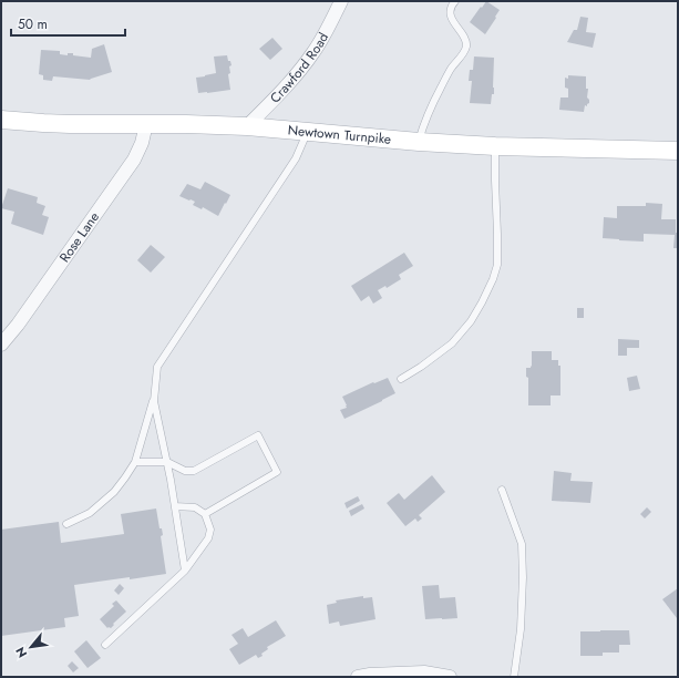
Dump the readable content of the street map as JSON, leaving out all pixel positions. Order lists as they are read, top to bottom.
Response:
{
  "streets": {
    "street": ["Crawford Road", "Newtown Turnpike", "Rose Lane"]
  },
  "crossings": [
    ["Crawford Road", "Newtown Turnpike"],
    ["Newtown Turnpike", "Rose Lane"]
  ],
  "scale_bar": "50 m",
  "north": "bottom left"
}
